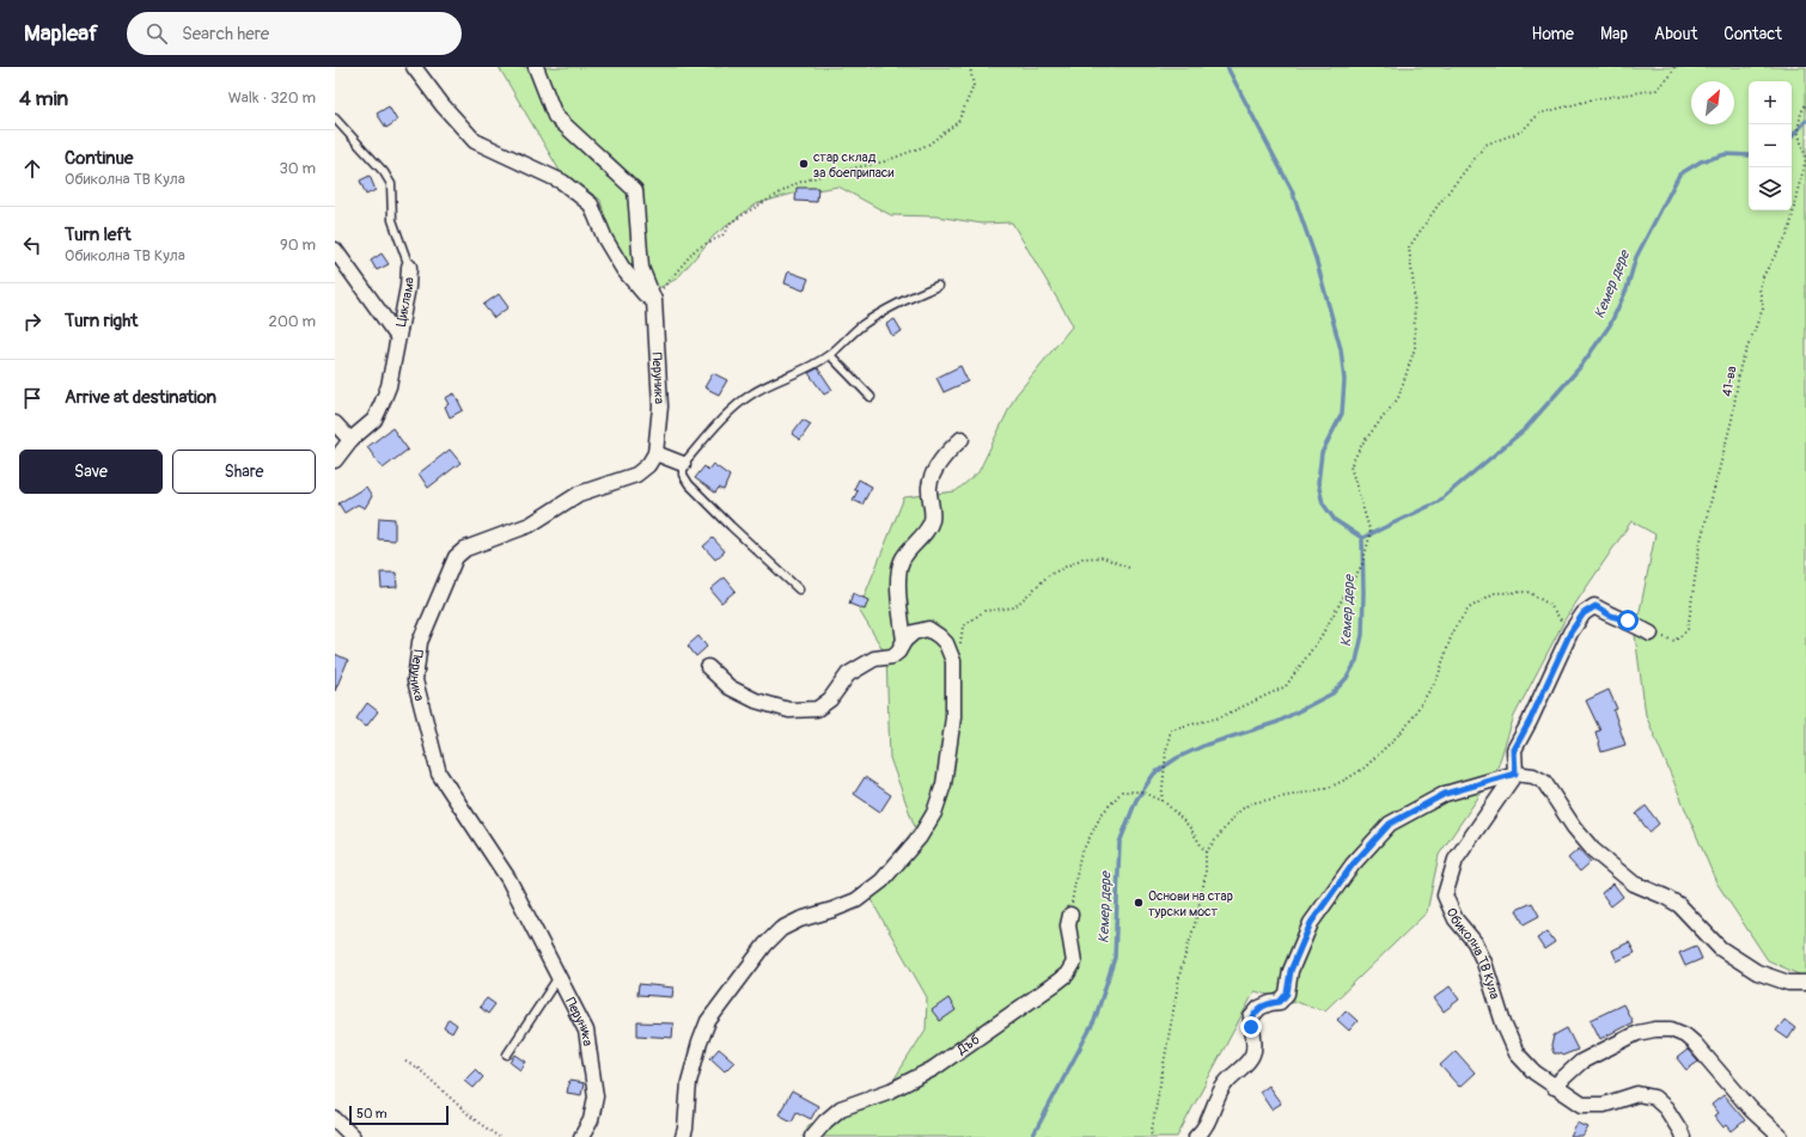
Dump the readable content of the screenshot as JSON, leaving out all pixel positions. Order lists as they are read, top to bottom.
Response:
{
  "streets": {
    "street": [
      "Циклама",
      "Перуника",
      "Обиколна ТВ Кула",
      "Дъб"
    ],
    "path": ["41-ва"]
  },
  "water": ["Кемер дере"],
  "places": ["стар склад за боеприпаси", "Основи на стар турски мост"],
  "scale_bar": "50 m",
  "north": "top right",
  "page": {
    "header": "Mapleaf",
    "search": "Search here",
    "nav": [
      "Home",
      "Map",
      "About",
      "Contact"
    ],
    "heading": ["4 min", "Walk · 320 m"],
    "map_buttons": ["+", "−"],
    "list": [
      ["Continue", "Обиколна ТВ Кула", "30 m"],
      ["Turn left", "Обиколна ТВ Кула", "90 m"],
      ["Turn right", "200 m"],
      "Arrive at destination"
    ],
    "buttons": ["Save", "Share"],
    "scale": "50 m"
  }
}
